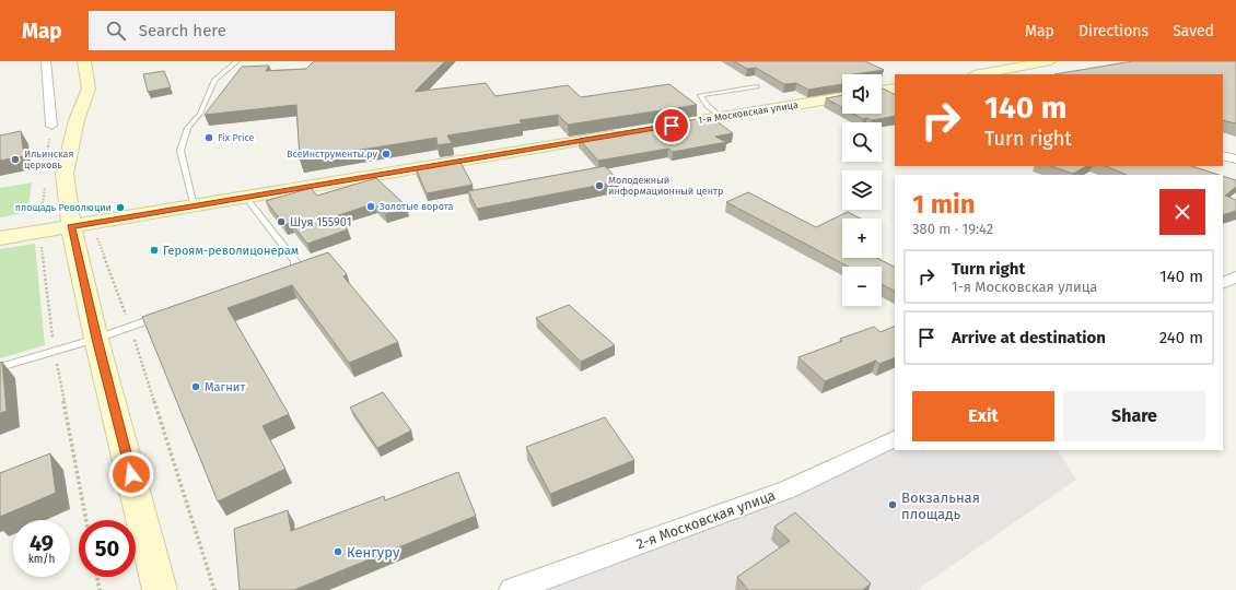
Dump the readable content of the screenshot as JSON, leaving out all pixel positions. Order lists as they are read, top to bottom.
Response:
{
  "streets": {
    "main road": ["1-я Московская улица"],
    "street": ["2-я Московская улица"]
  },
  "places": [
    "Fix Price",
    "ВсеИнструменты.ру",
    "Ильинская церковь",
    "Молодежный информационный центр",
    "Золотые ворота",
    "площадь Революции",
    "Шуя 155901",
    "Героям-револицонерам",
    "Магнит",
    "Вокзальная площадь",
    "Кенгуру"
  ],
  "page": {
    "header": "Map",
    "search": "Search here",
    "nav": ["Map", "Directions", "Saved"],
    "map_buttons": ["+", "−"],
    "turn": ["140 m", "Turn right"],
    "heading": ["1 min", "380 m · 19:42"],
    "list": [
      {
        "name": "Turn right",
        "note": "1-я Московская улица",
        "value": "140 m"
      },
      {
        "name": "Arrive at destination",
        "value": "240 m"
      }
    ],
    "buttons": ["Exit", "Share"],
    "speed": "49 km/h",
    "limit": "50"
  }
}
